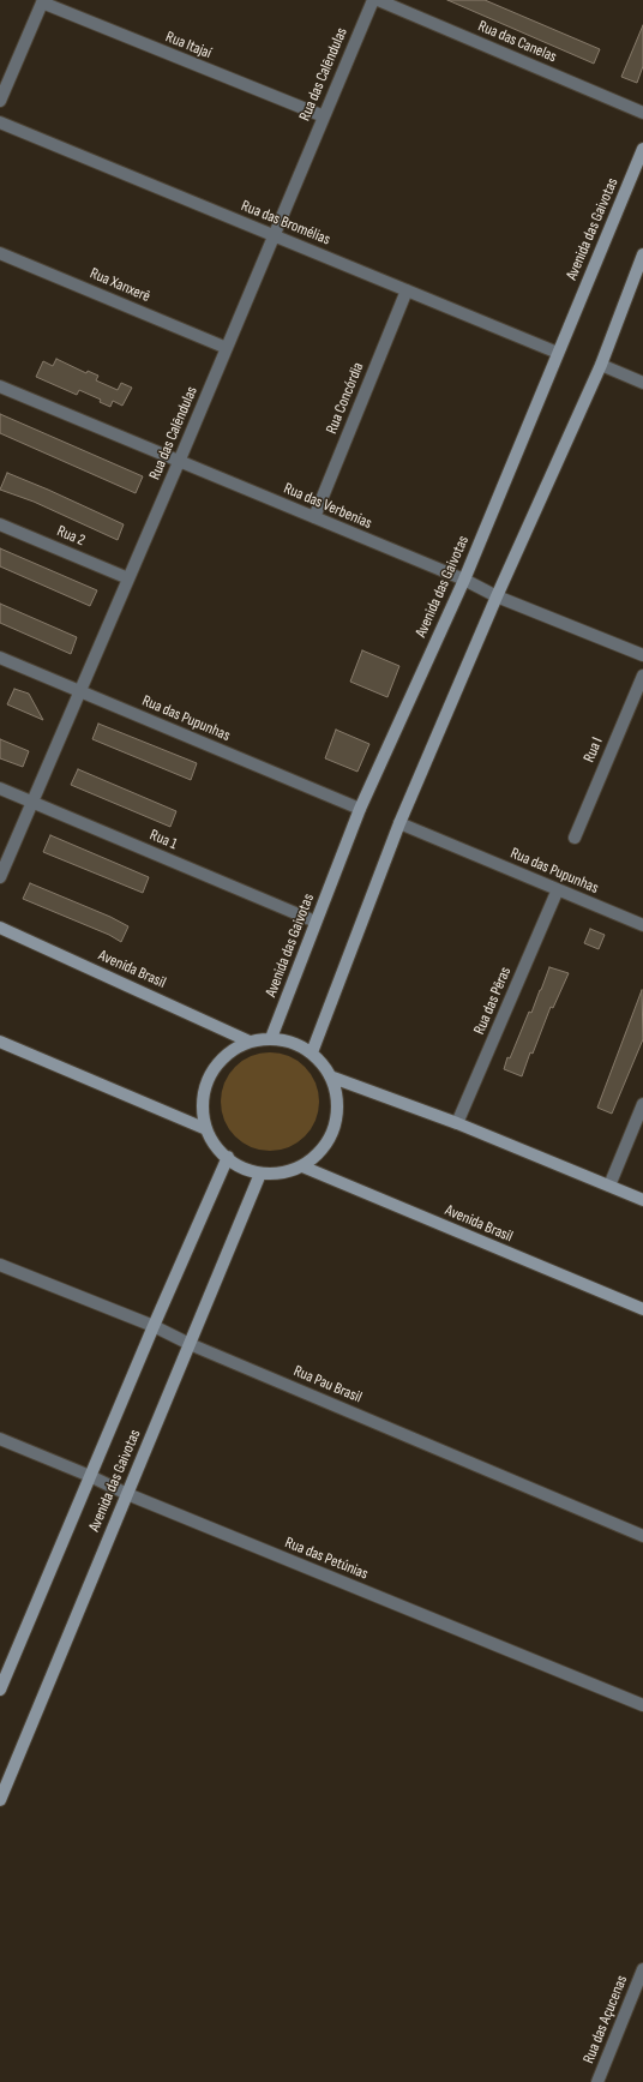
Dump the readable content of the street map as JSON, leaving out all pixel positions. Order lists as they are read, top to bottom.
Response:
{
  "streets": {
    "street": [
      "Rua das Canelas",
      "Rua Itajaí",
      "Rua das Calêndulas",
      "Rua das Bromélias",
      "Avenida das Gaivotas",
      "Rua Xanxerê",
      "Rua Concórdia",
      "Rua das Verbenias",
      "Rua 2",
      "Rua das Pupunhas",
      "Rua I",
      "Rua 1",
      "Avenida Brasil",
      "Rua das Pêras",
      "Rua Pau Brasil",
      "Rua das Petúnias",
      "Rua das Açucenas"
    ]
  },
  "crossings": [
    ["Rua Itajaí", "Rua das Calêndulas"],
    ["Rua das Calêndulas", "Rua das Bromélias"],
    ["Rua das Calêndulas", "Rua Xanxerê"],
    ["Rua das Calêndulas", "Rua das Verbenias"],
    ["Rua das Calêndulas", "Rua 2"],
    ["Rua das Calêndulas", "Rua das Pupunhas"],
    ["Rua das Calêndulas", "Rua 1"],
    ["Rua das Bromélias", "Avenida das Gaivotas"],
    ["Rua das Bromélias", "Rua Concórdia"],
    ["Avenida das Gaivotas", "Rua das Verbenias"],
    ["Avenida das Gaivotas", "Rua das Pupunhas"],
    ["Avenida das Gaivotas", "Rua 1"],
    ["Avenida das Gaivotas", "Avenida Brasil"],
    ["Avenida das Gaivotas", "Rua Pau Brasil"],
    ["Avenida das Gaivotas", "Rua das Petúnias"],
    ["Rua Concórdia", "Rua das Verbenias"],
    ["Rua das Pupunhas", "Rua das Pêras"]
  ]
}
